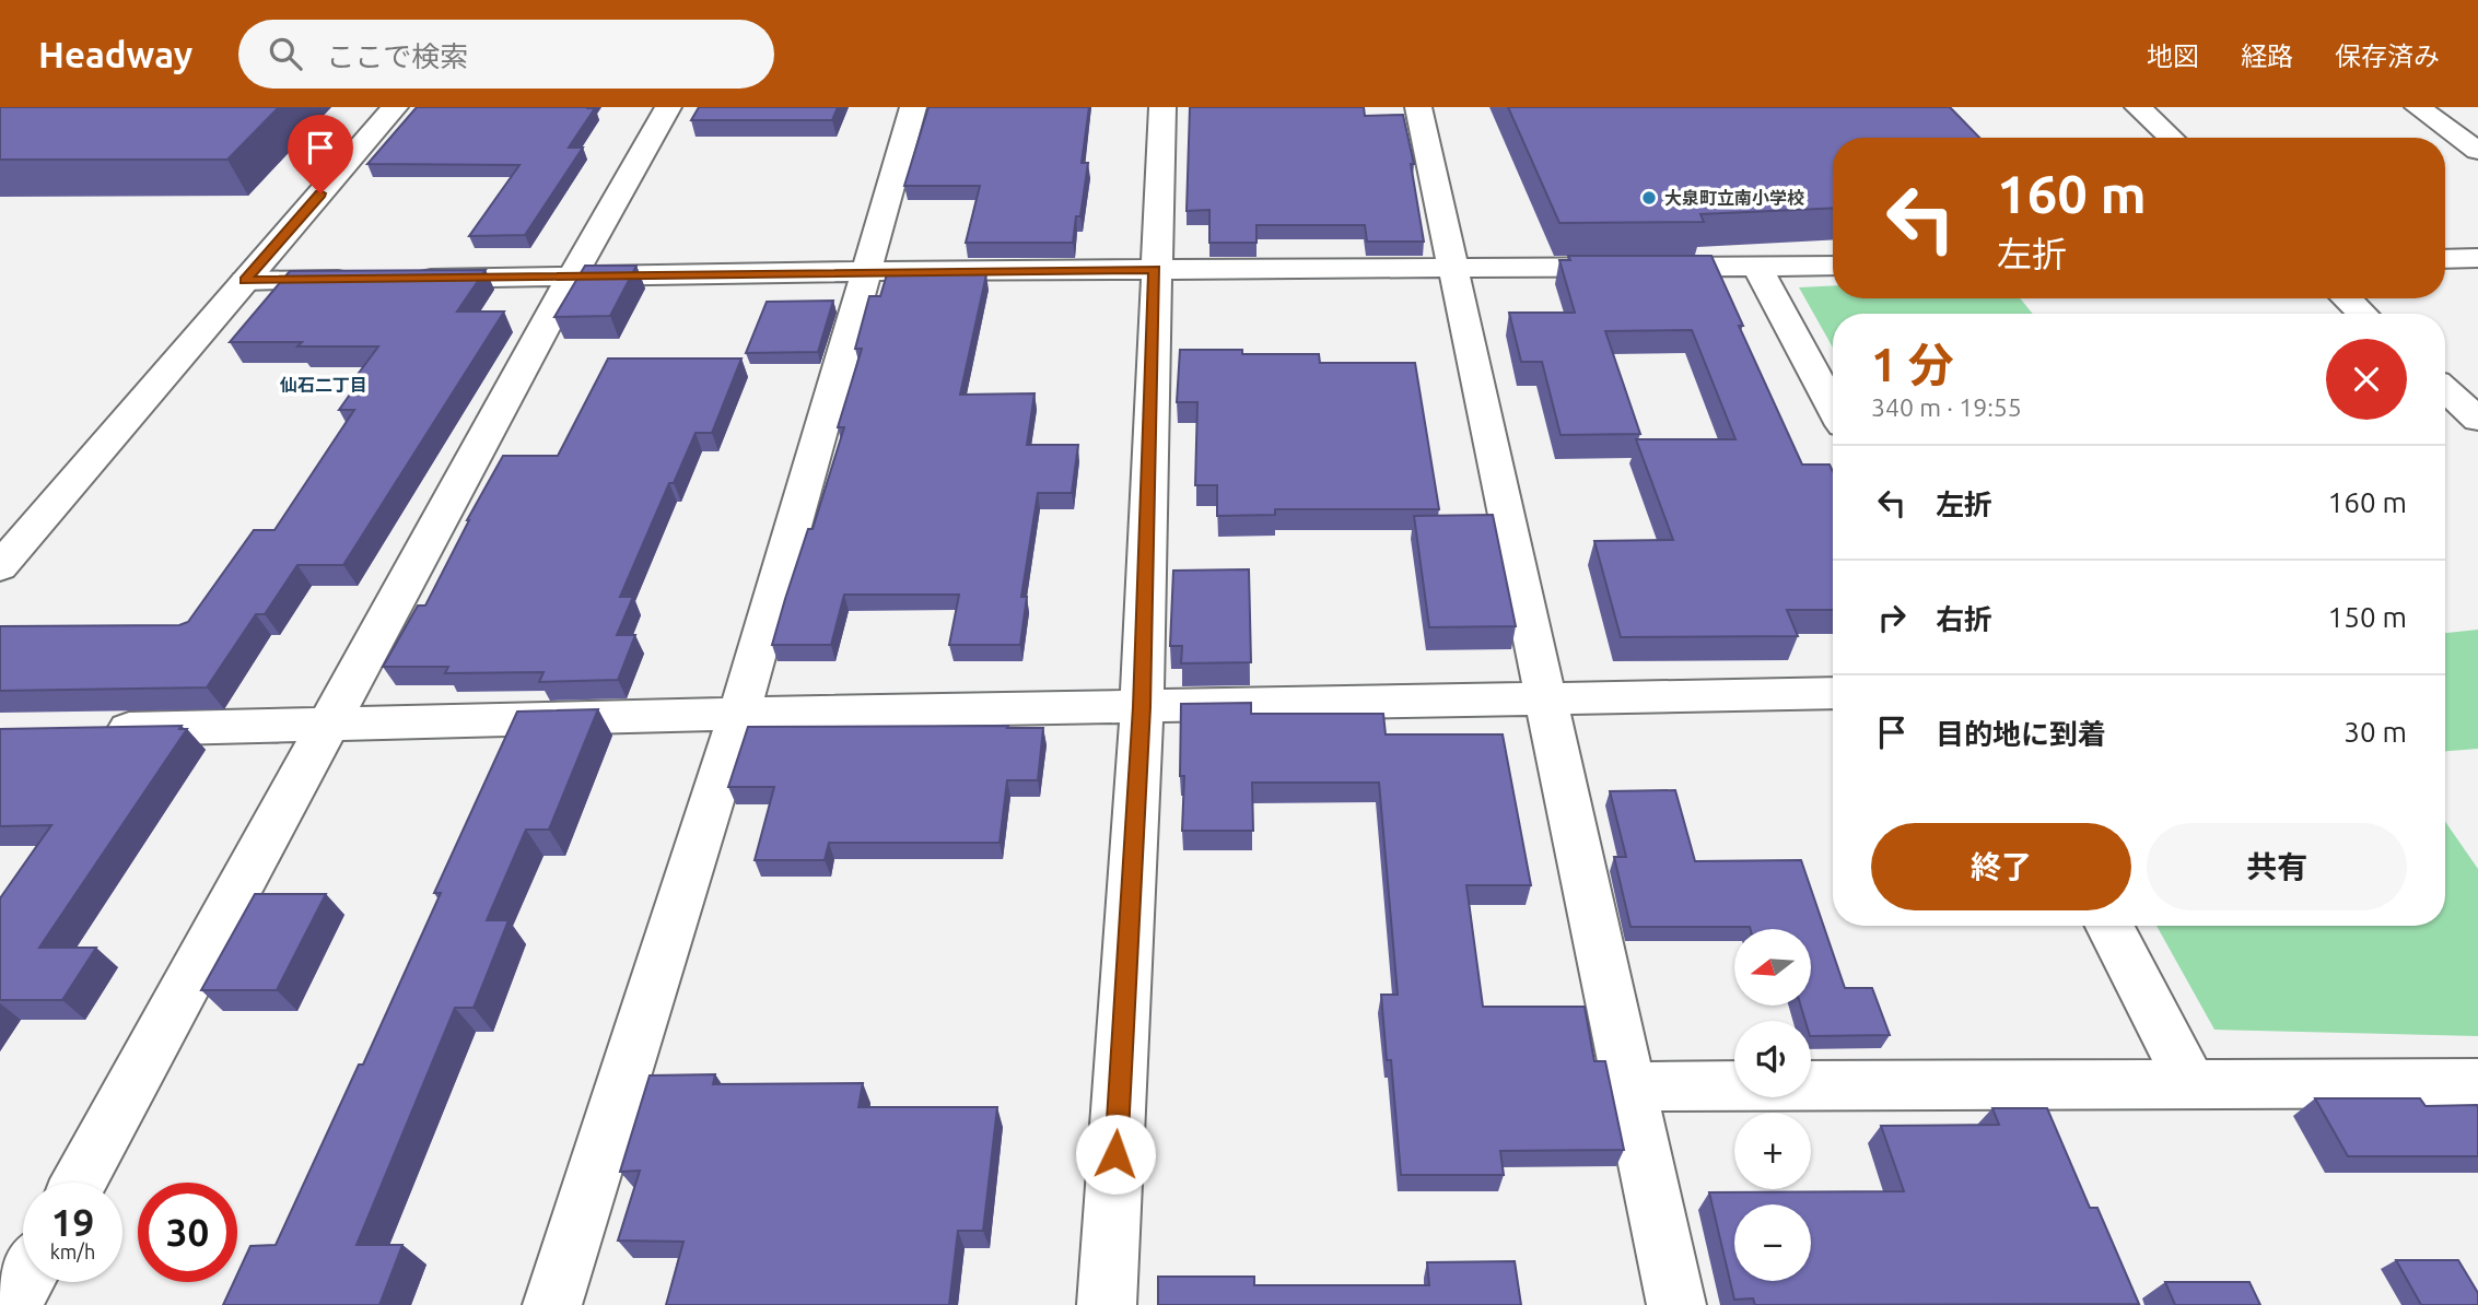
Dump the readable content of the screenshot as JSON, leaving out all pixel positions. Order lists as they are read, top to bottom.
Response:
{
  "districts": ["仙石二丁目"],
  "places": ["大泉町立南小学校"],
  "north": "left",
  "page": {
    "header": "Headway",
    "search": "ここで検索",
    "nav": ["地図", "経路", "保存済み"],
    "turn": ["160 m", "左折"],
    "heading": ["1 分", "340 m · 19:55"],
    "list": [
      {
        "name": "左折",
        "value": "160 m"
      },
      {
        "name": "右折",
        "value": "150 m"
      },
      {
        "name": "目的地に到着",
        "value": "30 m"
      }
    ],
    "buttons": ["終了", "共有"],
    "map_buttons": ["+", "−"],
    "speed": "19 km/h",
    "limit": "30"
  }
}
